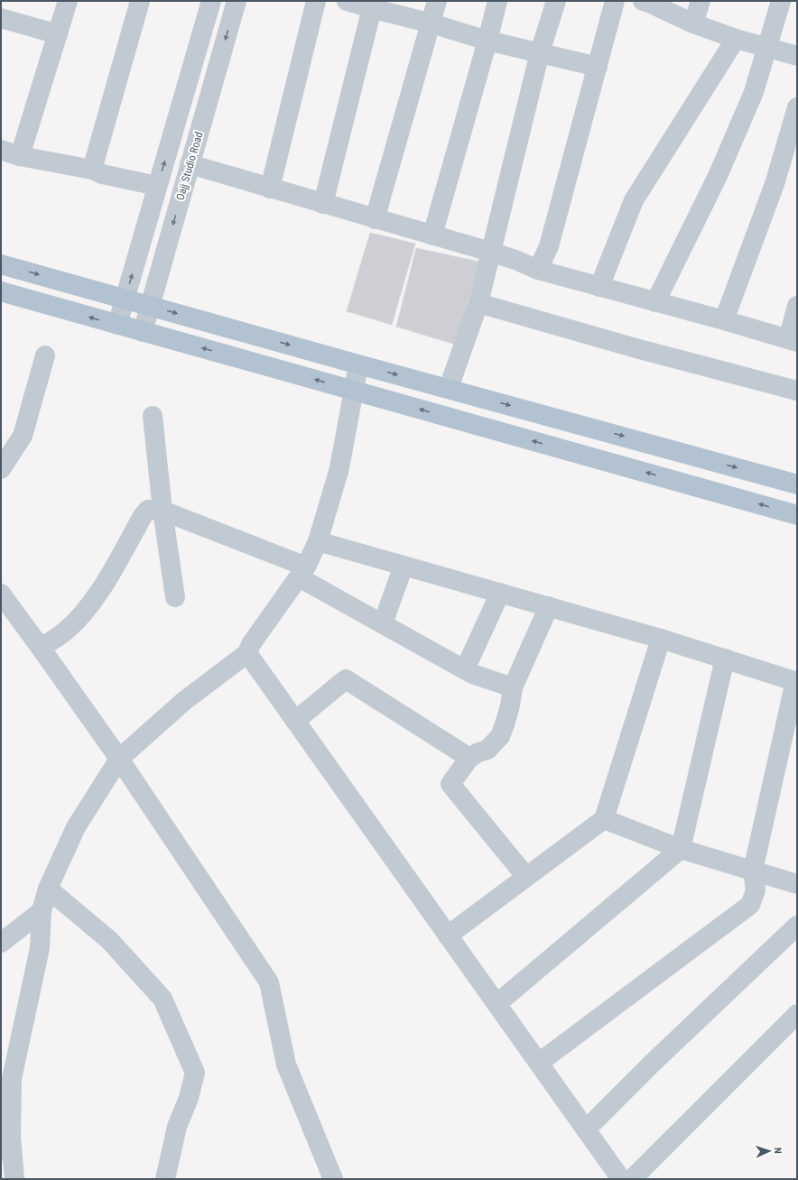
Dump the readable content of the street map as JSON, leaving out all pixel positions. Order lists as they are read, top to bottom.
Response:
{
  "streets": {
    "street": ["Oajj Studio Road"]
  },
  "north": "right"
}
